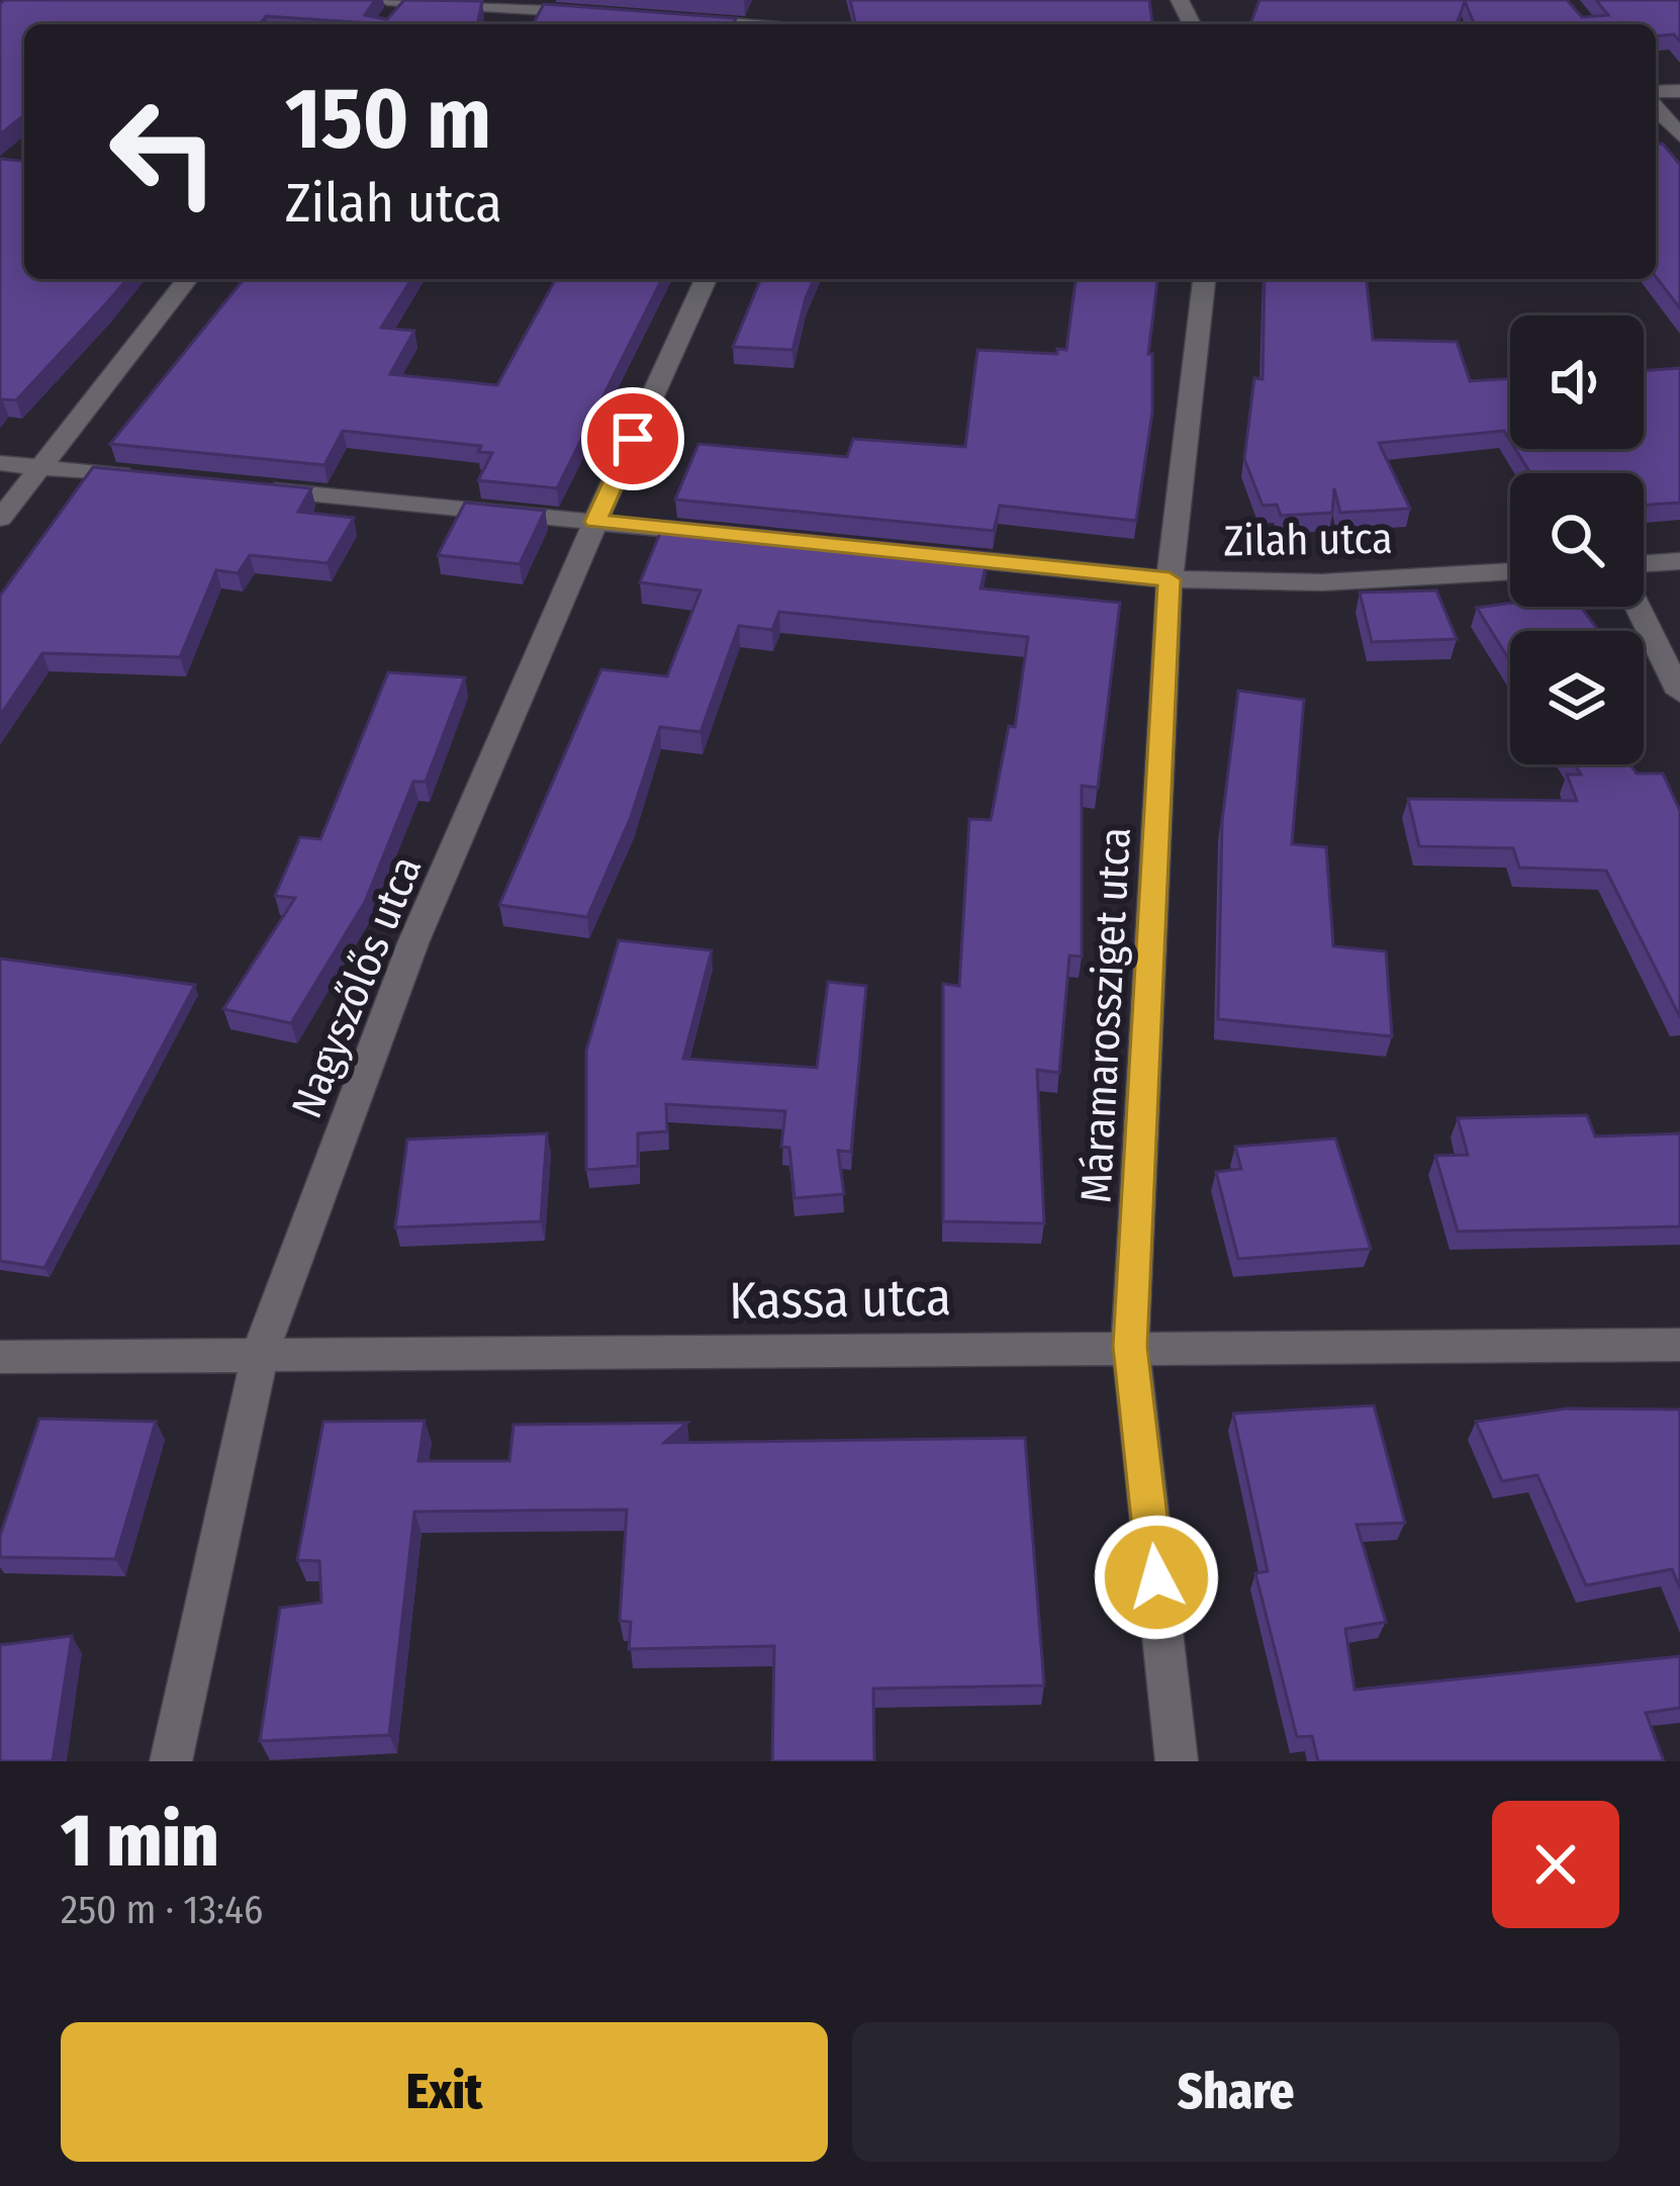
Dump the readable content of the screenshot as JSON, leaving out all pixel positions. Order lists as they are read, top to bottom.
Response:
{
  "streets": {
    "street": [
      "Zilah utca",
      "Nagyszőlős utca",
      "Máramarossziget utca",
      "Kassa utca"
    ]
  },
  "crossings": [
    ["Zilah utca", "Máramarossziget utca"],
    ["Nagyszőlős utca", "Kassa utca"],
    ["Máramarossziget utca", "Kassa utca"]
  ],
  "page": {
    "turn": ["150 m", "Zilah utca"],
    "heading": ["1 min", "250 m · 13:46"],
    "buttons": ["Exit", "Share"]
  }
}
